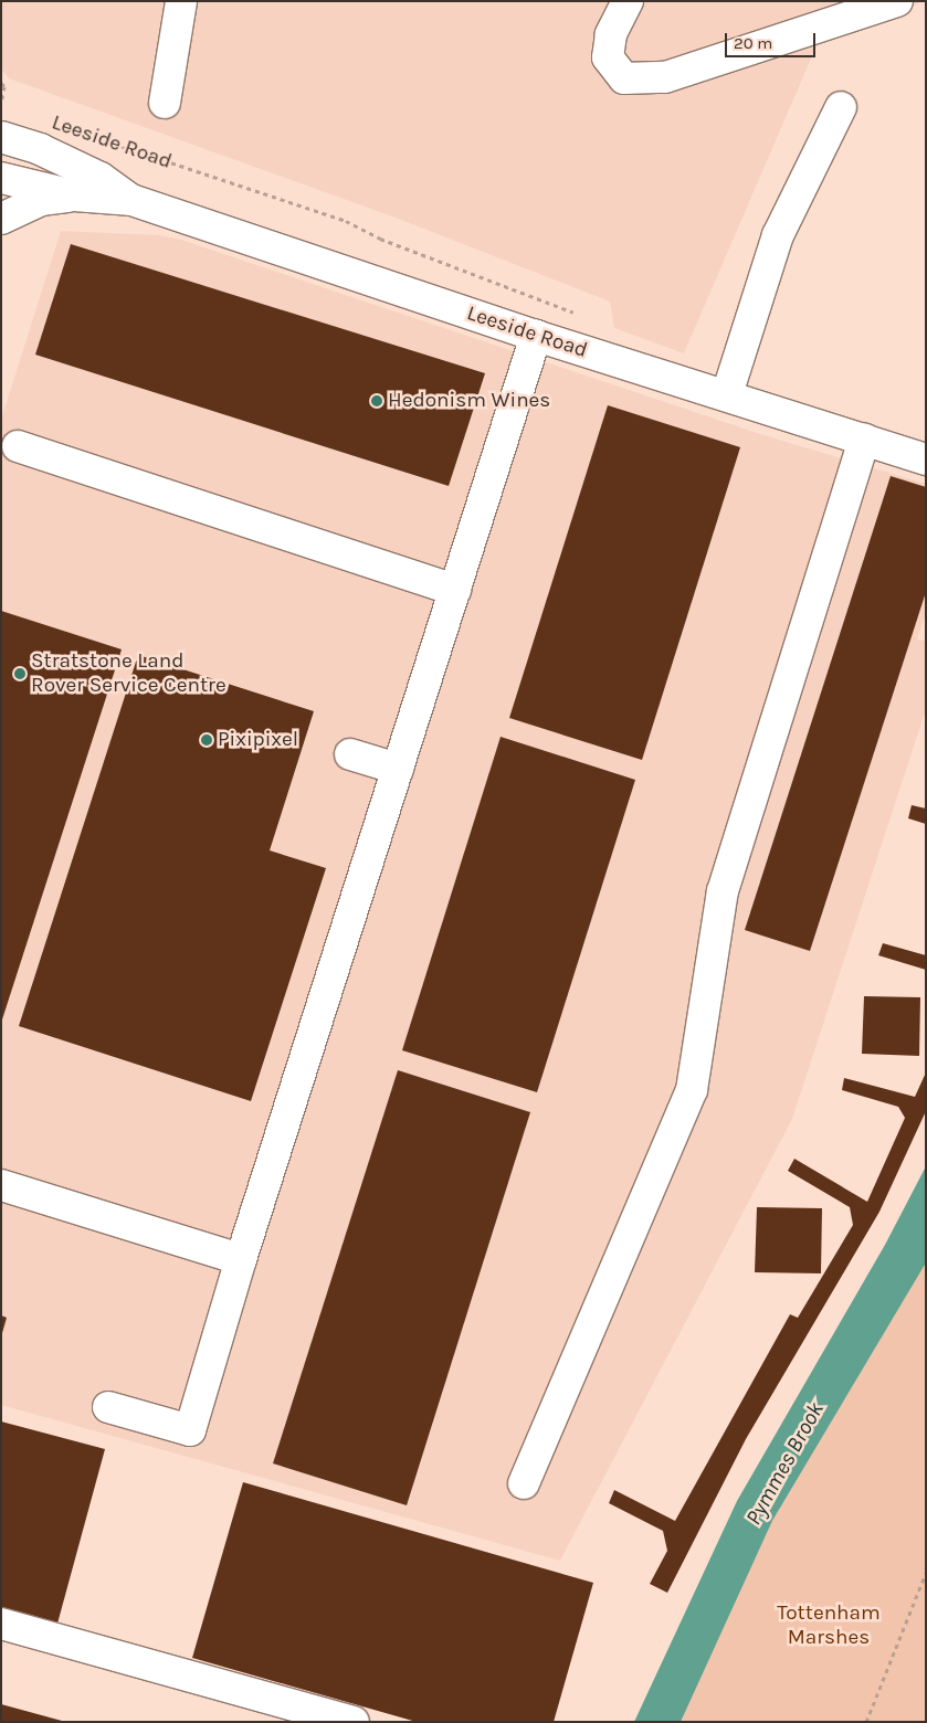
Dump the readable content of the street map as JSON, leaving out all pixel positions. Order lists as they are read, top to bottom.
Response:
{
  "streets": {
    "street": ["Leeside Road"]
  },
  "water": ["Pymmes Brook"],
  "parks": ["Tottenham Marshes"],
  "places": ["Hedonism Wines", "Stratstone Land Rover Service Centre", "Pixipixel"],
  "scale_bar": "20 m"
}
